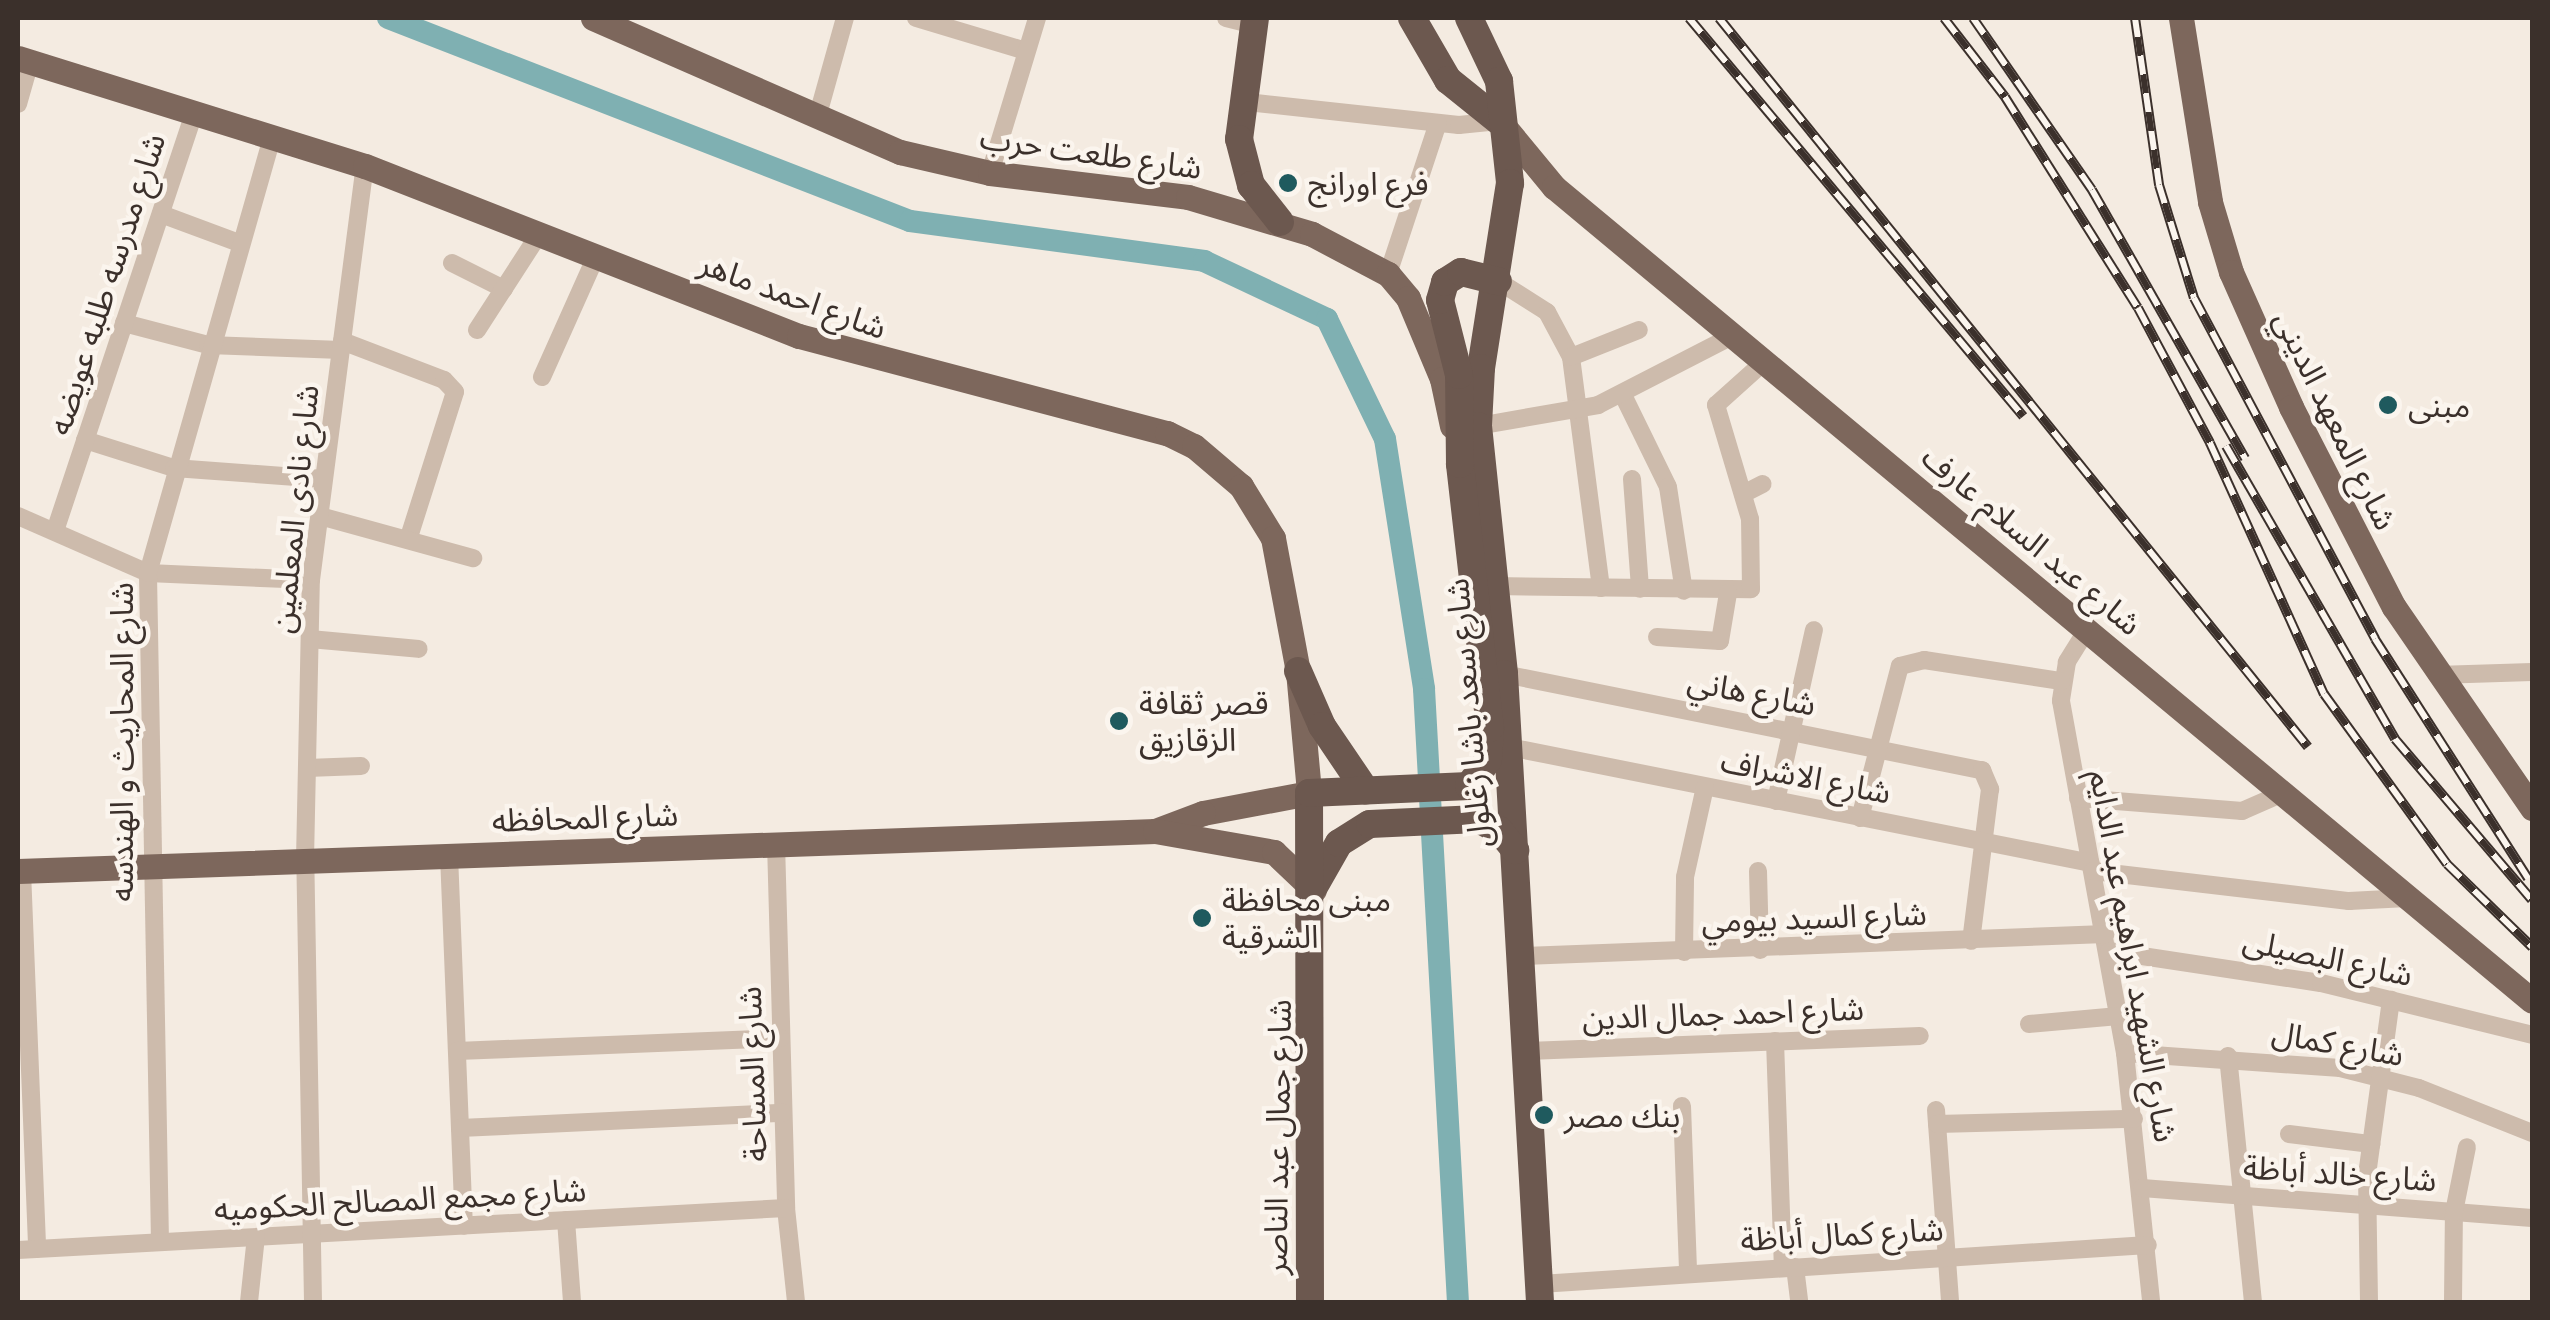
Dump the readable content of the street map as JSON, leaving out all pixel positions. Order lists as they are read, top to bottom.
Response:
{
  "streets": {
    "highway": ["شارع سعد باشا زغلول", "شارع جمال عبد الناصر"],
    "main road": [
      "شارع طلعت حرب",
      "شارع احمد ماهر",
      "شارع المعهد الديني",
      "شارع عبد السلام عارف",
      "شارع المحافظه"
    ],
    "street": [
      "شارع مدرسه طلبه عويضه",
      "شارع نادى المعلمين",
      "شارع هاني",
      "شارع المحاريث و الهندسه",
      "شارع الاشراف",
      "شارع السيد بيومي",
      "شارع الشهيد ابراهيم عبد الدايم",
      "شارع البصيلى",
      "شارع احمد جمال الدين",
      "شارع كمال",
      "شارع المساحة",
      "شارع خالد أباظة",
      "شارع مجمع المصالح الحكوميه",
      "شارع كمال أباظة"
    ]
  },
  "crossings": [
    ["شارع مدرسه طلبه عويضه", "شارع احمد ماهر"],
    ["شارع احمد ماهر", "شارع نادى المعلمين"],
    ["شارع احمد ماهر", "شارع المحاريث و الهندسه"],
    ["شارع احمد ماهر", "شارع المحافظه"],
    ["شارع احمد ماهر", "شارع جمال عبد الناصر"],
    ["شارع نادى المعلمين", "شارع المحافظه"],
    ["شارع نادى المعلمين", "شارع مجمع المصالح الحكوميه"],
    ["شارع عبد السلام عارف", "شارع سعد باشا زغلول"],
    ["شارع عبد السلام عارف", "شارع الاشراف"],
    ["شارع هاني", "شارع سعد باشا زغلول"],
    ["شارع هاني", "شارع الاشراف"],
    ["شارع سعد باشا زغلول", "شارع الاشراف"],
    ["شارع سعد باشا زغلول", "شارع السيد بيومي"],
    ["شارع سعد باشا زغلول", "شارع احمد جمال الدين"],
    ["شارع سعد باشا زغلول", "شارع كمال أباظة"],
    ["شارع المحاريث و الهندسه", "شارع المحافظه"],
    ["شارع المحاريث و الهندسه", "شارع مجمع المصالح الحكوميه"],
    ["شارع الاشراف", "شارع الشهيد ابراهيم عبد الدايم"],
    ["شارع المحافظه", "شارع المساحة"],
    ["شارع المحافظه", "شارع جمال عبد الناصر"],
    ["شارع السيد بيومي", "شارع الشهيد ابراهيم عبد الدايم"],
    ["شارع السيد بيومي", "شارع البصيلى"],
    ["شارع الشهيد ابراهيم عبد الدايم", "شارع البصيلى"],
    ["شارع الشهيد ابراهيم عبد الدايم", "شارع كمال"],
    ["شارع الشهيد ابراهيم عبد الدايم", "شارع خالد أباظة"],
    ["شارع الشهيد ابراهيم عبد الدايم", "شارع كمال أباظة"],
    ["شارع المساحة", "شارع مجمع المصالح الحكوميه"]
  ],
  "places": [
    "فرع اورانج",
    "مبنى",
    "قصر ثقافة الزقازيق",
    "مبنى محافظة الشرقية",
    "بنك مصر"
  ]
}
